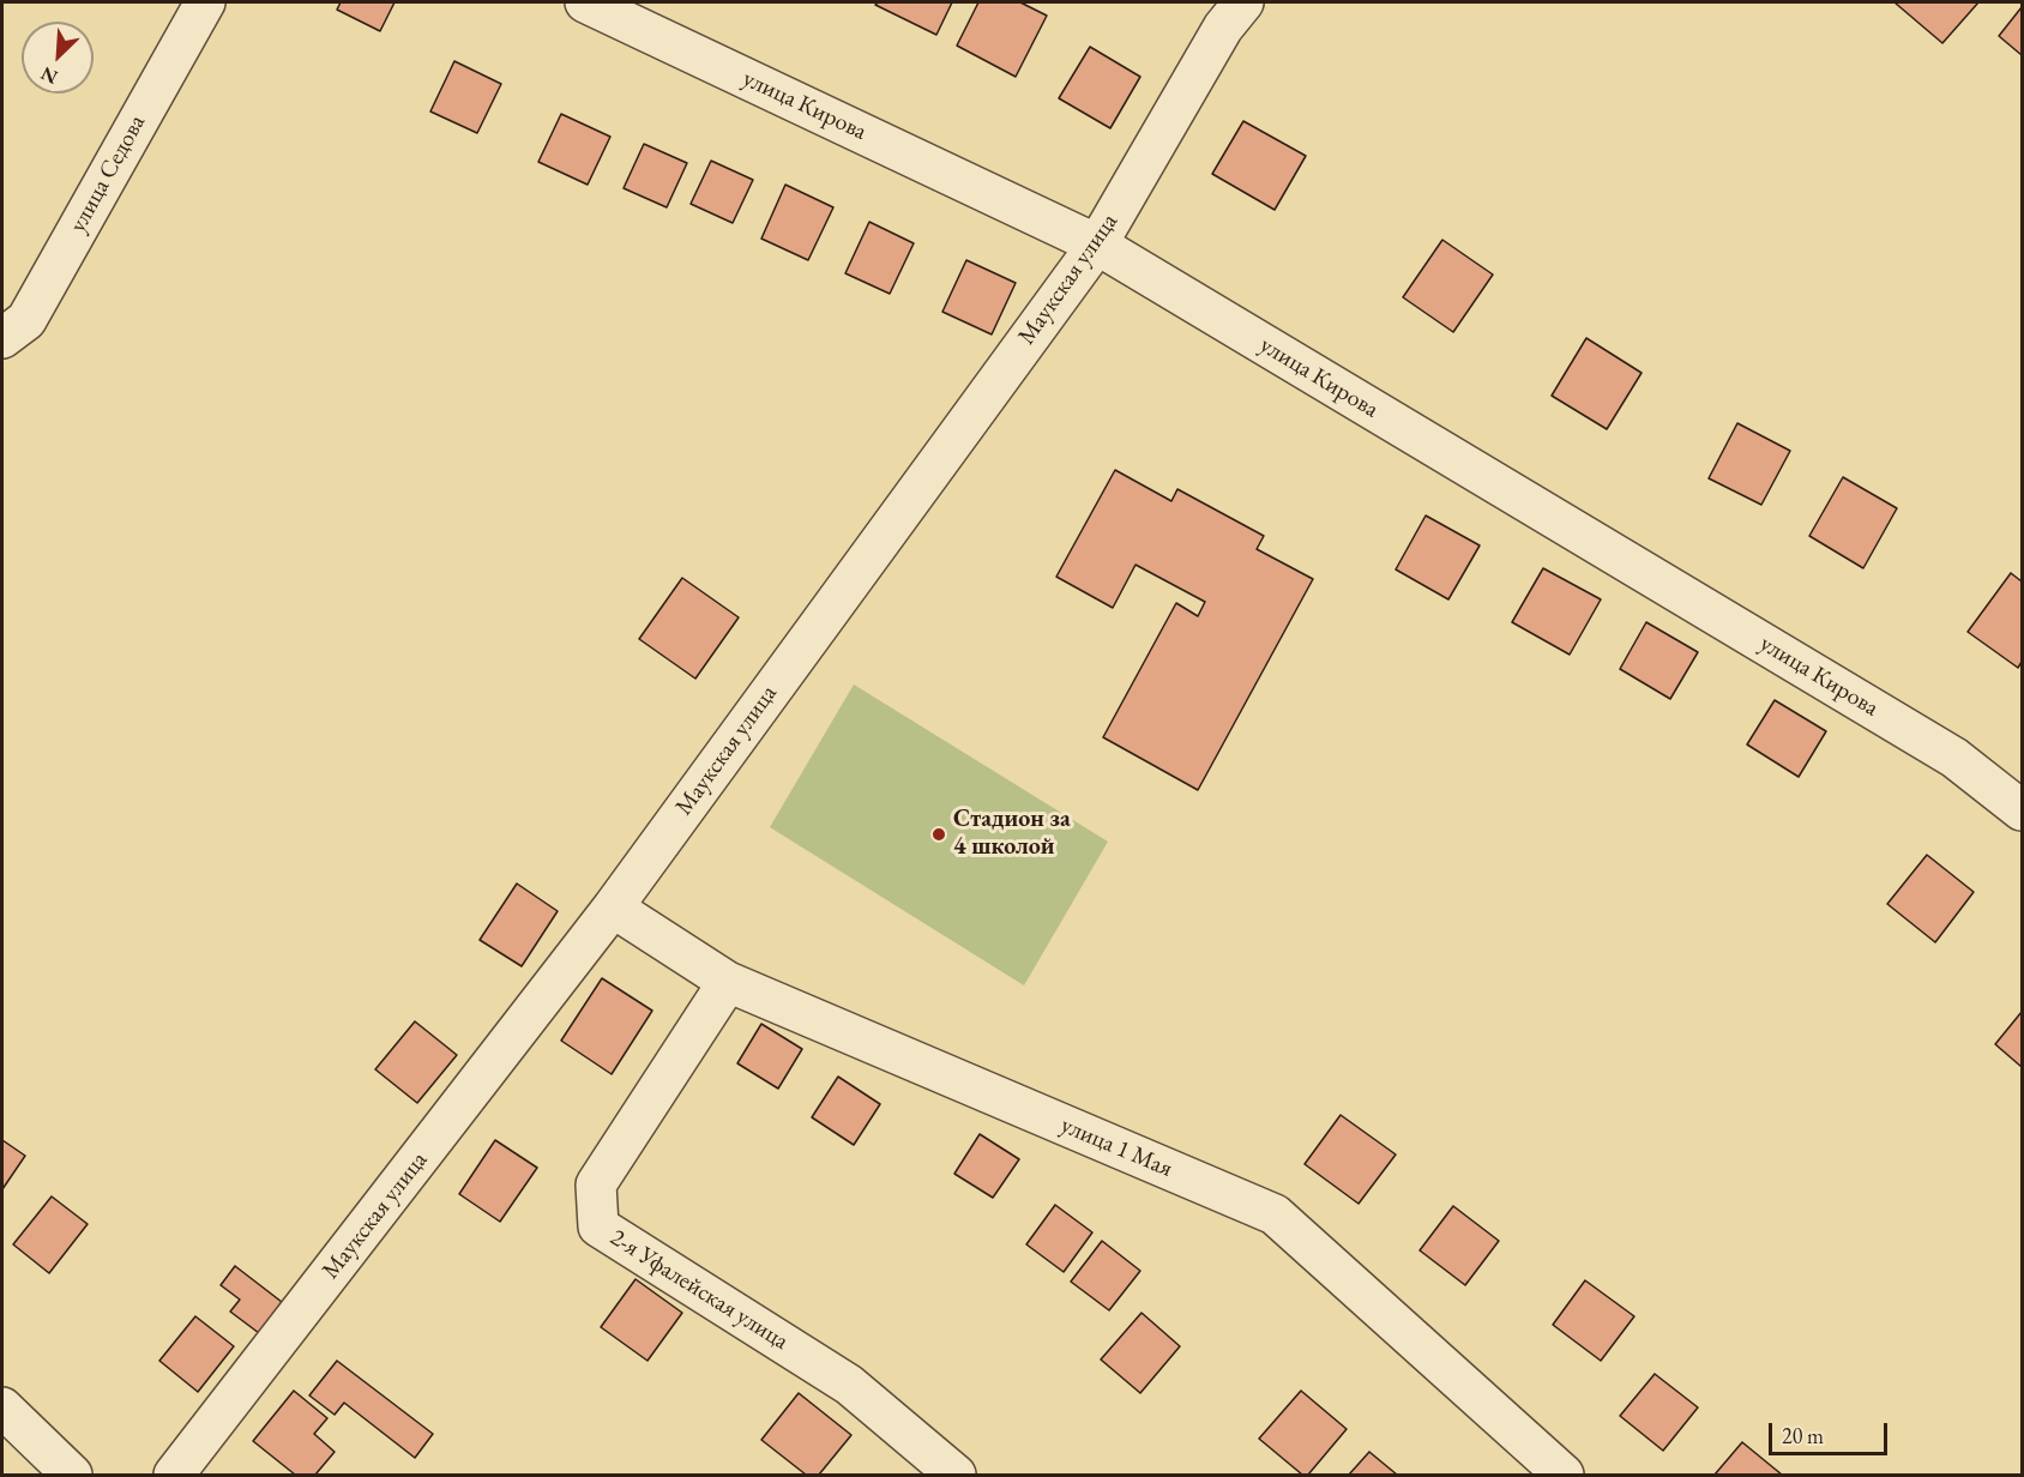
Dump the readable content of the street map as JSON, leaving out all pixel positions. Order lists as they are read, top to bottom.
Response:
{
  "streets": {
    "street": [
      "улица Кирова",
      "улица Седова",
      "Маукская улица",
      "улица 1 Мая",
      "2-я Уфалейская улица"
    ]
  },
  "crossings": [
    ["улица Кирова", "Маукская улица"],
    ["Маукская улица", "улица 1 Мая"],
    ["улица 1 Мая", "2-я Уфалейская улица"]
  ],
  "places": ["Стадион за 4 школой"],
  "scale_bar": "20 m",
  "north": "bottom left"
}
